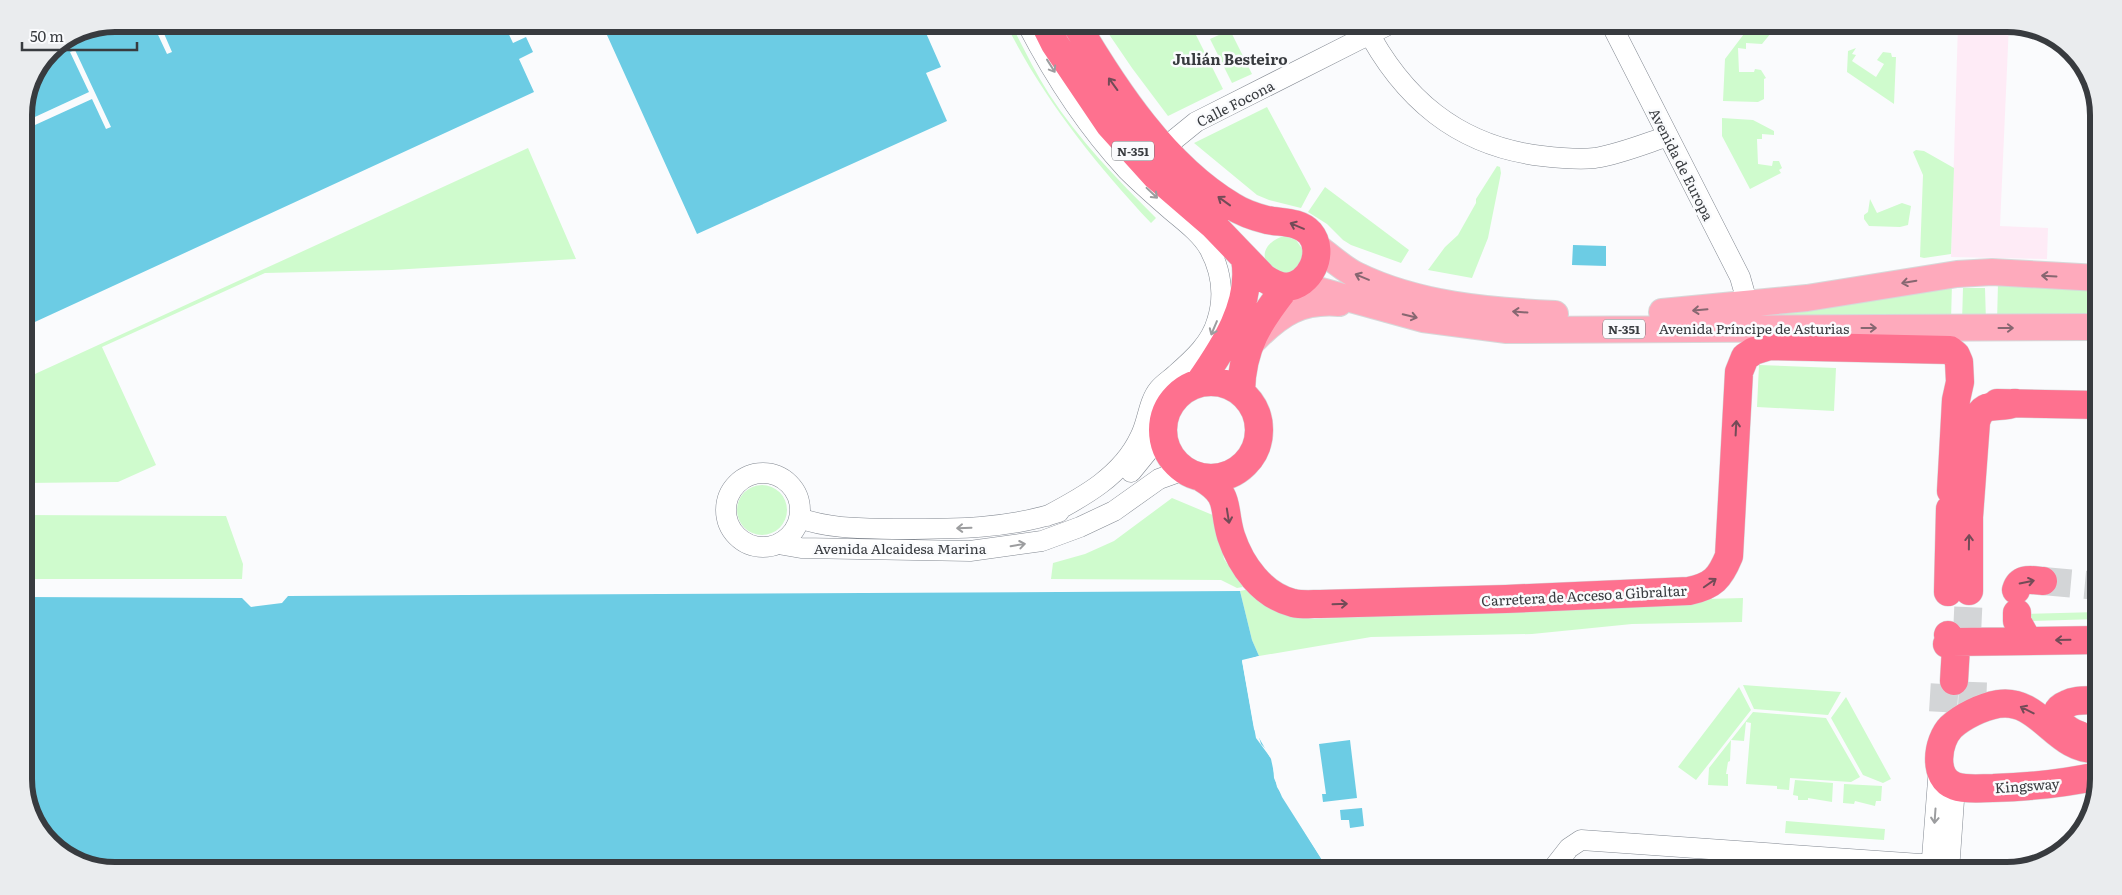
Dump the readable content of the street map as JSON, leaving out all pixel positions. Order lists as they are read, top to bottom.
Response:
{
  "streets": {
    "highway": [
      "N-351",
      "Avenida Príncipe de Asturias",
      "Carretera de Acceso a Gibraltar",
      "Kingsway"
    ],
    "street": ["Calle Focona", "Avenida de Europa", "Avenida Alcaidesa Marina"]
  },
  "crossings": [
    ["Calle Focona", "Avenida Príncipe de Asturias"],
    ["Avenida de Europa", "Avenida Príncipe de Asturias"],
    ["Avenida Alcaidesa Marina", "Carretera de Acceso a Gibraltar"]
  ],
  "districts": ["Julián Besteiro"],
  "scale_bar": "50 m"
}
